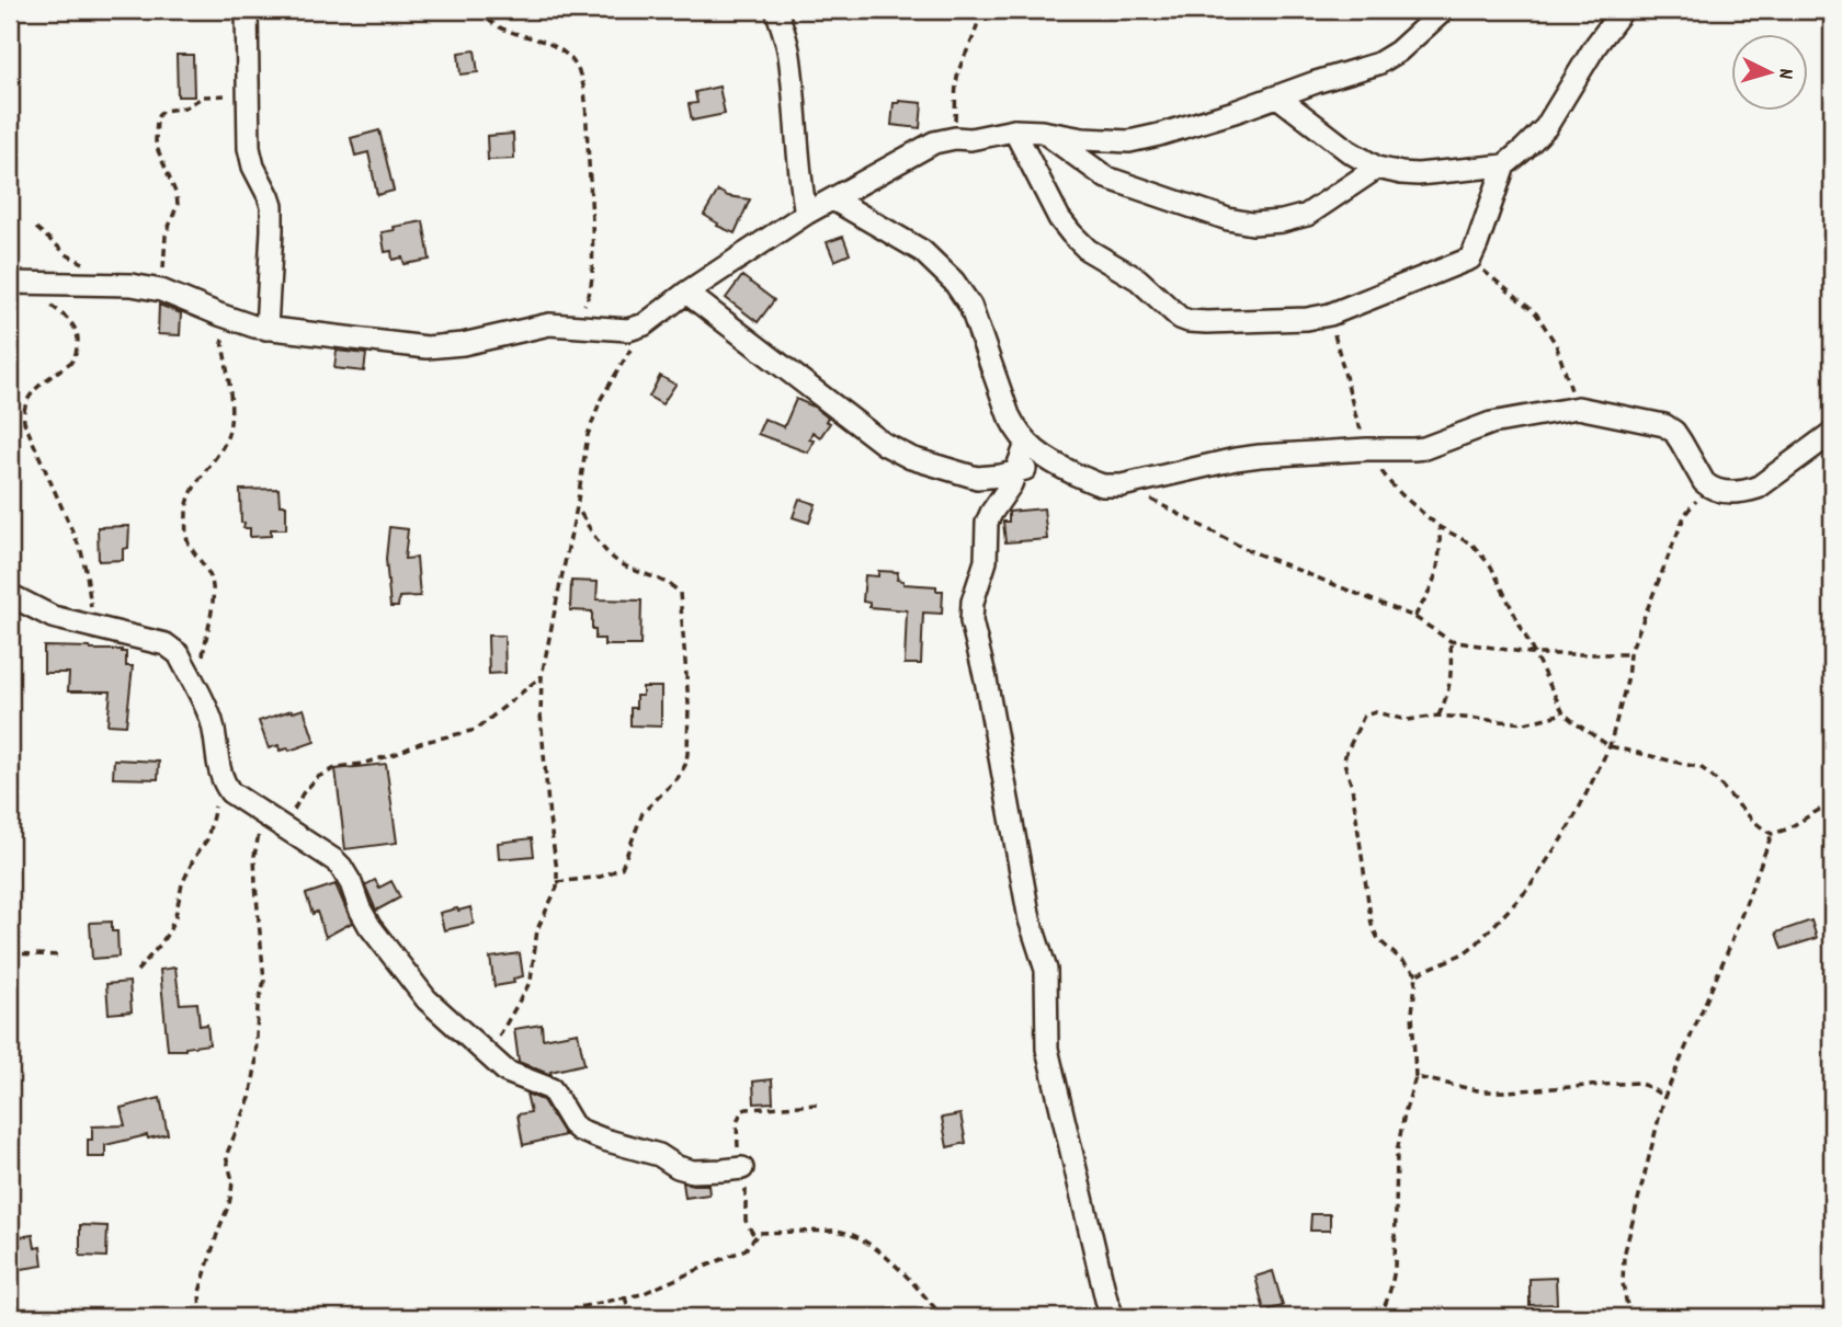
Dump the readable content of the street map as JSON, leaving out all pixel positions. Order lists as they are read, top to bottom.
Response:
{
  "north": "right"
}
